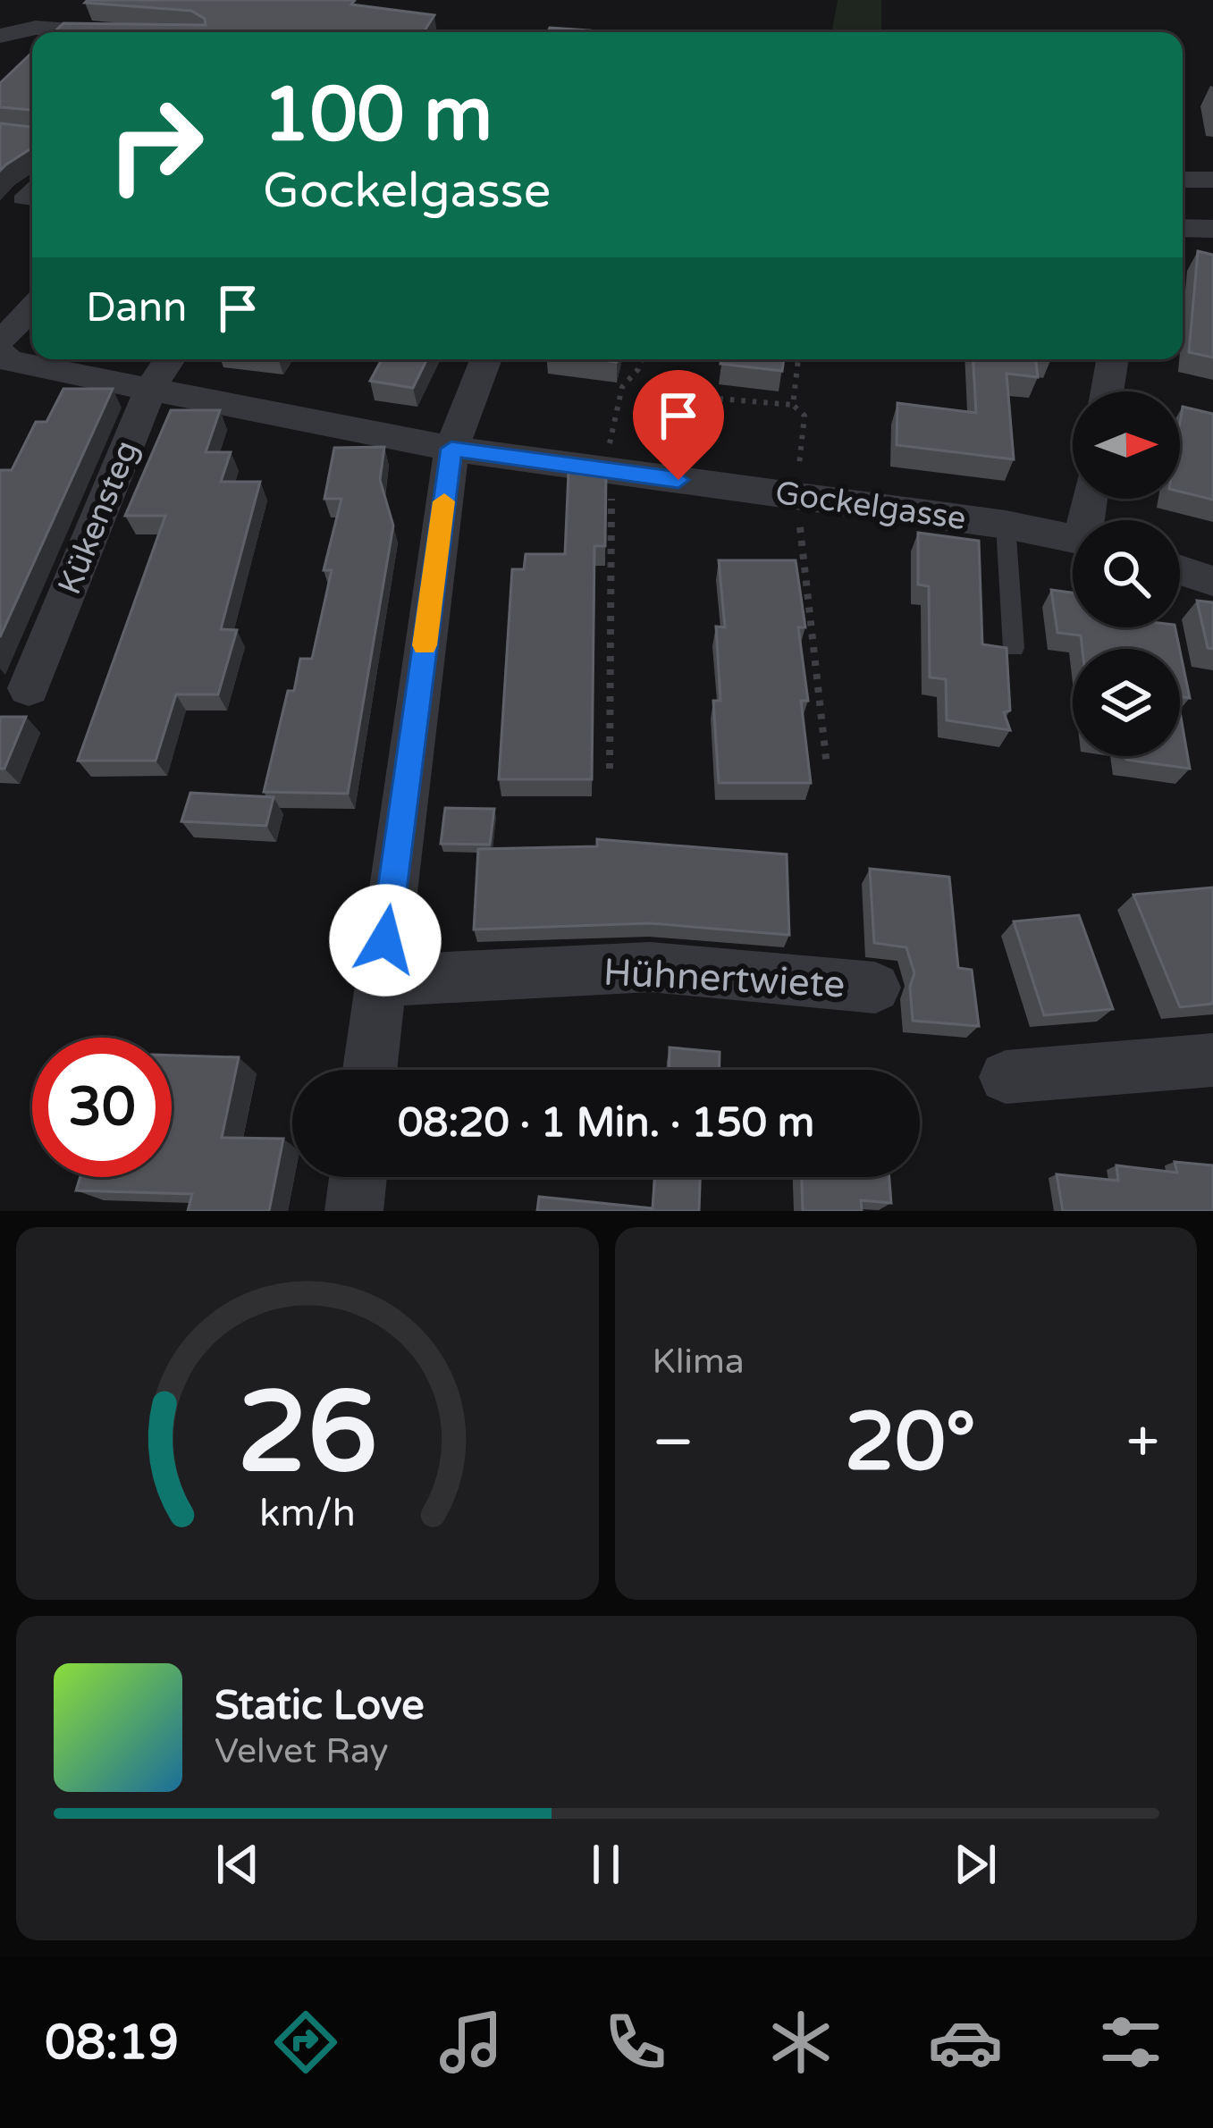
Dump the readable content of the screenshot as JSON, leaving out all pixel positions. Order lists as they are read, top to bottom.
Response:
{
  "streets": {
    "street": ["Gockelgasse", "Kükensteg", "Hühnertwiete"]
  },
  "crossings": [
    ["Gockelgasse", "Kükensteg"]
  ],
  "north": "right",
  "page": {
    "turn": ["100 m", "Gockelgasse"],
    "then": "Dann",
    "limit": "30",
    "trip": "08:20 · 1 Min. · 150 m",
    "tile": "Klima",
    "heat": ["−", "20°", "+"],
    "song": ["Static Love", "Velvet Ray"],
    "tabs": "08:19",
    "gauge": ["26", "km/h"]
  }
}
